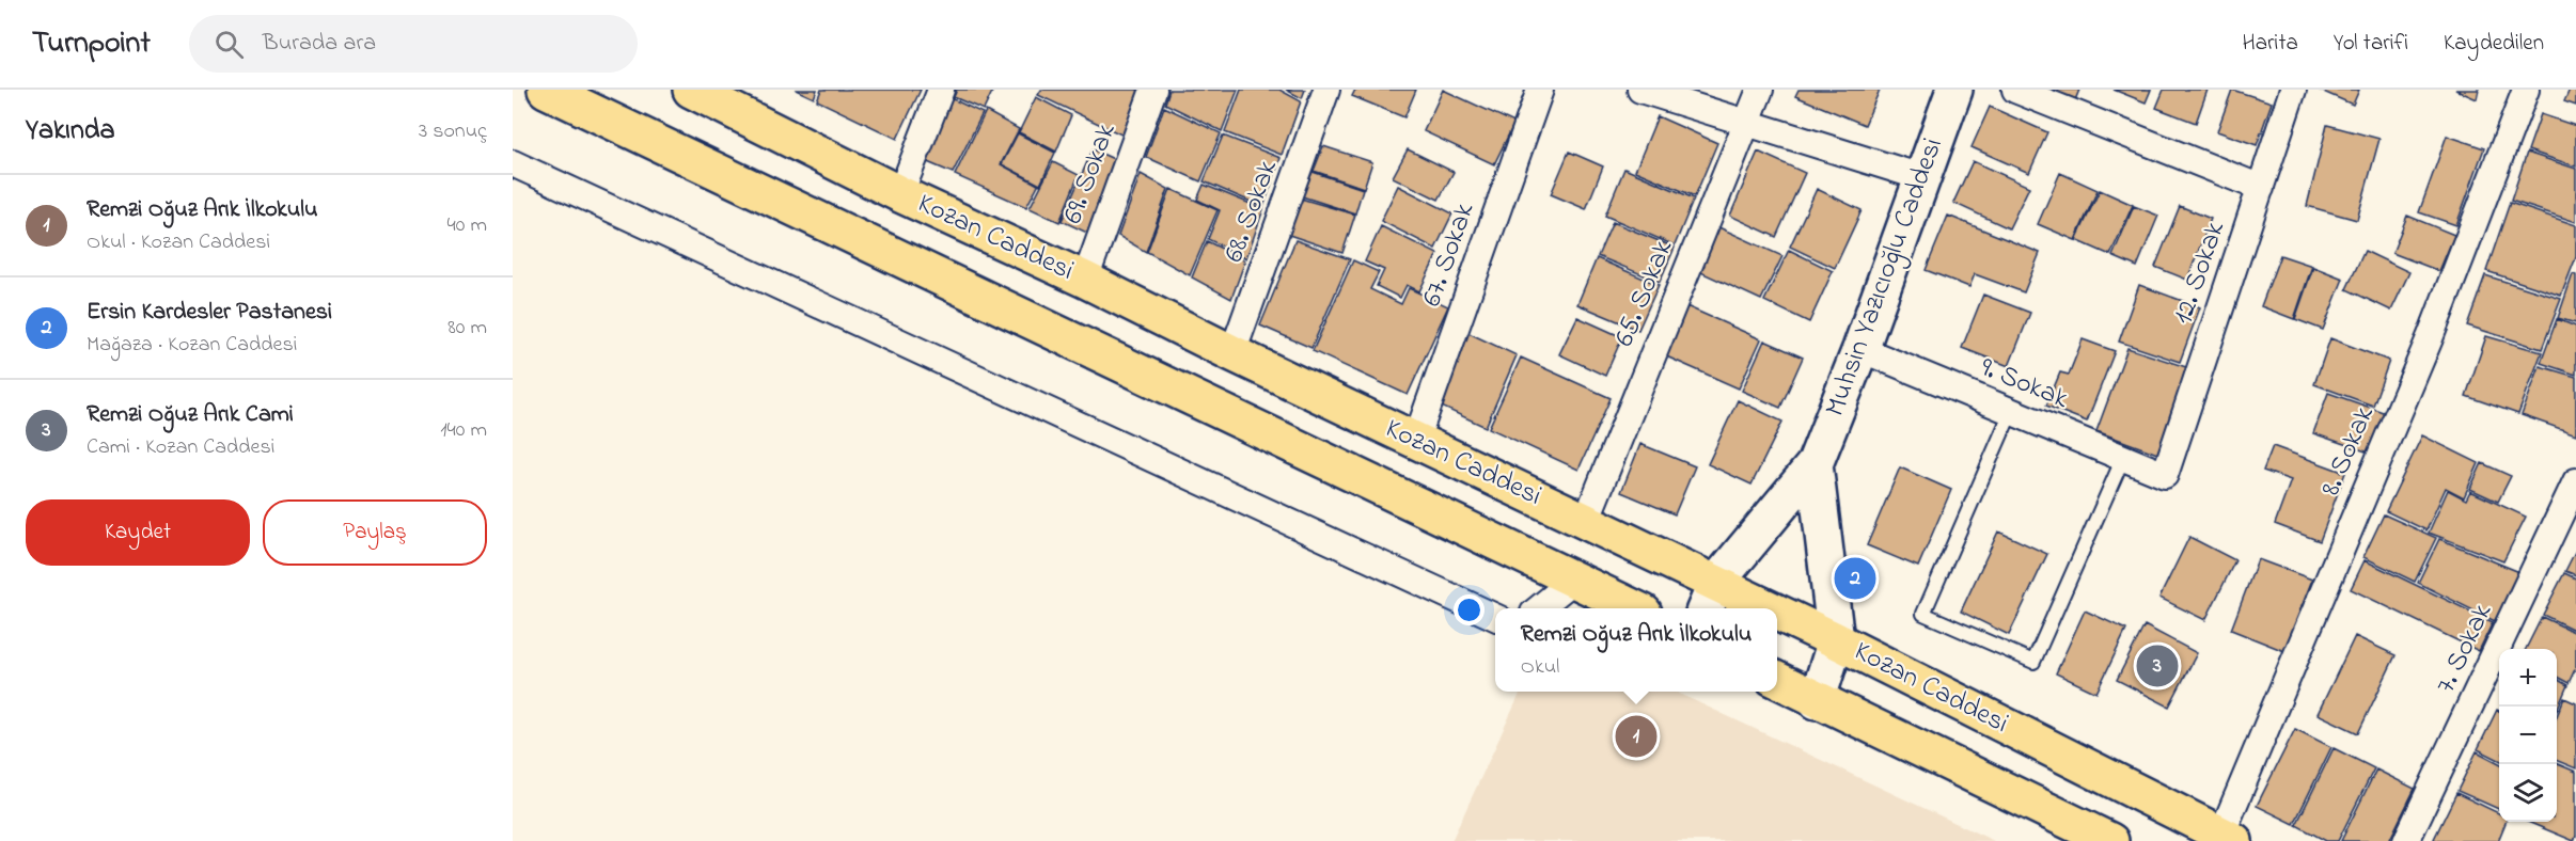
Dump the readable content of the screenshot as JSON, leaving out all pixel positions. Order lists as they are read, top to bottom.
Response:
{
  "streets": {
    "highway": ["Kozan Caddesi"],
    "main road": ["Muhsin Yazıcıoğlu Caddesi"],
    "street": [
      "69. Sokak",
      "68. Sokak",
      "67. Sokak",
      "12. Sokak",
      "65. Sokak",
      "9. Sokak",
      "8. Sokak",
      "7. Sokak"
    ]
  },
  "crossings": [
    ["69. Sokak", "Kozan Caddesi"],
    ["68. Sokak", "Kozan Caddesi"],
    ["Kozan Caddesi", "67. Sokak"],
    ["Kozan Caddesi", "65. Sokak"],
    ["Kozan Caddesi", "8. Sokak"],
    ["12. Sokak", "9. Sokak"],
    ["Muhsin Yazıcıoğlu Caddesi", "9. Sokak"]
  ],
  "page": {
    "header": "Turnpoint",
    "search": "Burada ara",
    "nav": ["Harita", "Yol tarifi", "Kaydedilen"],
    "heading": ["Yakında", "3 sonuç"],
    "list": [
      {
        "mark": "1",
        "name": "Remzi Oğuz Arık İlkokulu",
        "note": "Okul · Kozan Caddesi",
        "value": "40 m"
      },
      {
        "mark": "2",
        "name": "Ersin Kardesler Pastanesi",
        "note": "Mağaza · Kozan Caddesi",
        "value": "80 m"
      },
      {
        "mark": "3",
        "name": "Remzi Oğuz Arık Cami",
        "note": "Cami · Kozan Caddesi",
        "value": "140 m"
      }
    ],
    "buttons": ["Kaydet", "Paylaş"],
    "pins": ["2", "3", "1"],
    "popup": ["Remzi Oğuz Arık İlkokulu", "Okul"],
    "map_buttons": ["+", "−"]
  }
}
